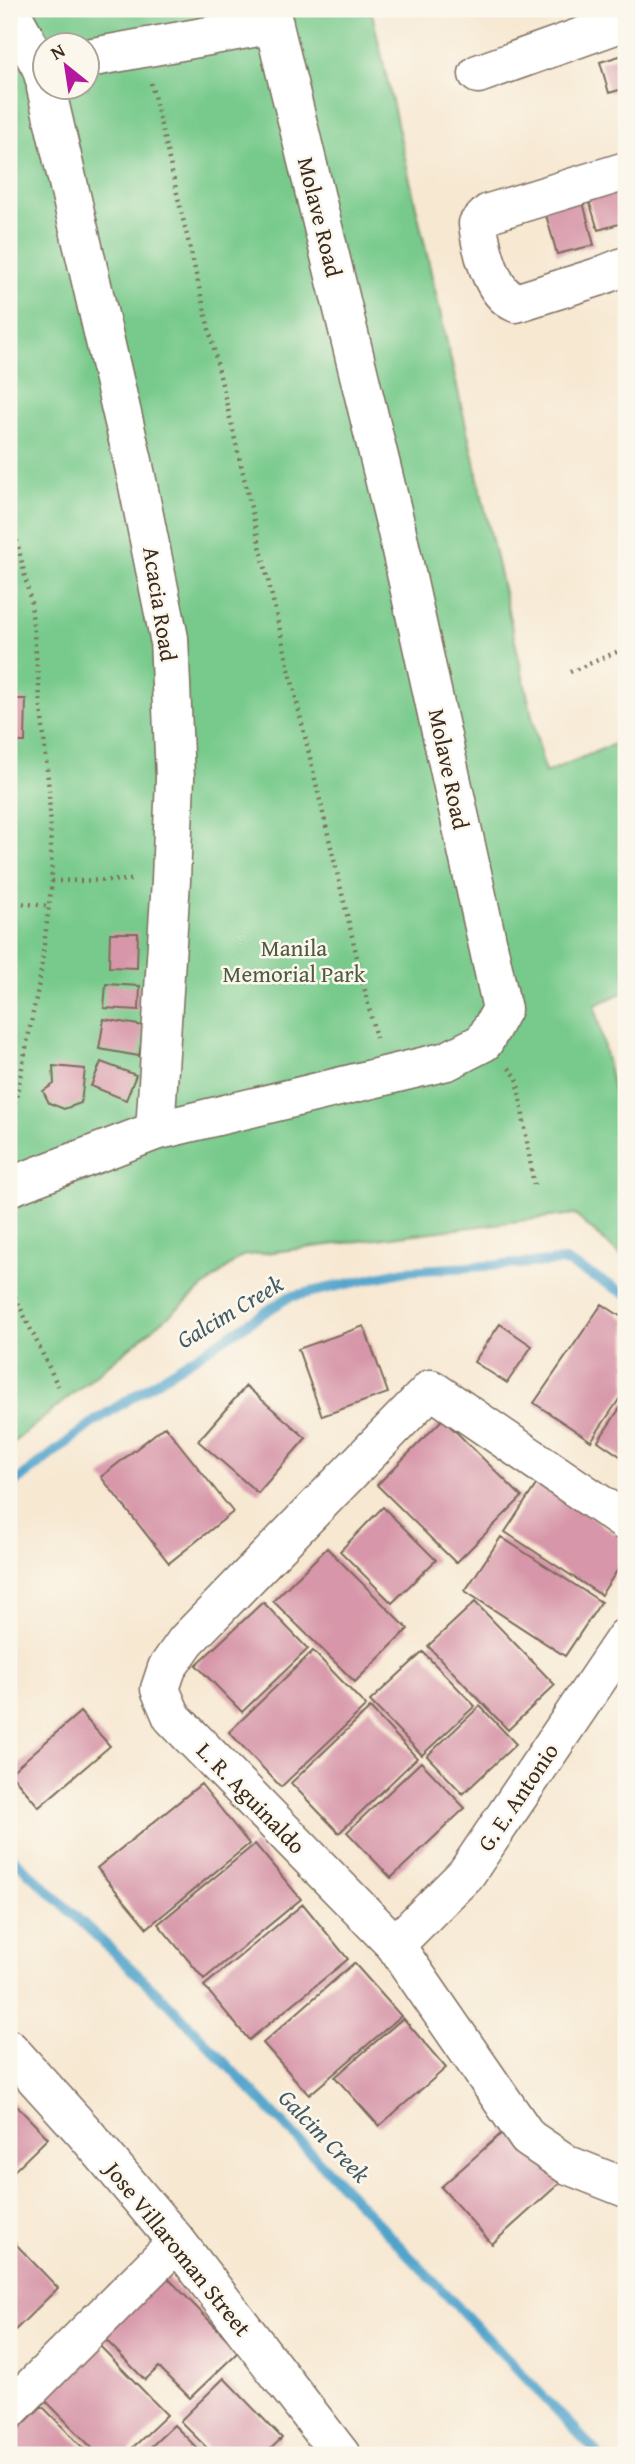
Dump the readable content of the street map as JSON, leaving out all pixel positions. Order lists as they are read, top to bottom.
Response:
{
  "streets": {
    "street": [
      "Molave Road",
      "Acacia Road",
      "G. E. Antonio",
      "L. R. Aguinaldo",
      "Jose Villaroman Street"
    ]
  },
  "crossings": [
    ["G. E. Antonio", "L. R. Aguinaldo"]
  ],
  "water": ["Galcim Creek"],
  "parks": ["Manila Memorial Park"],
  "north": "top left"
}
